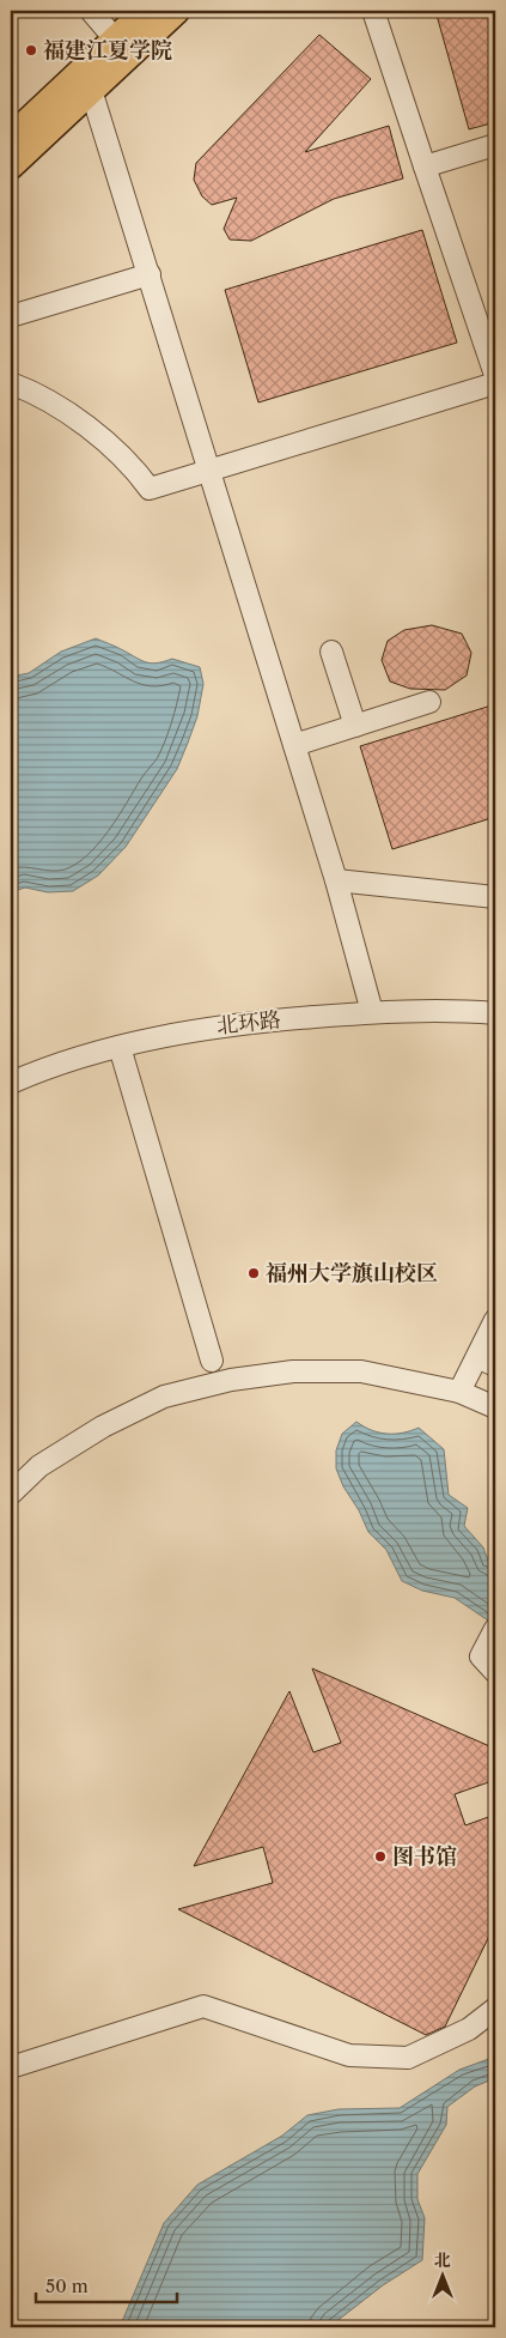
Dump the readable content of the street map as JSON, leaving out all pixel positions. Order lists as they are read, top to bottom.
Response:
{
  "streets": {
    "street": ["北环路"]
  },
  "places": ["福建江夏学院", "福州大学旗山校区", "图书馆"],
  "scale_bar": "50 m",
  "north": "top"
}
